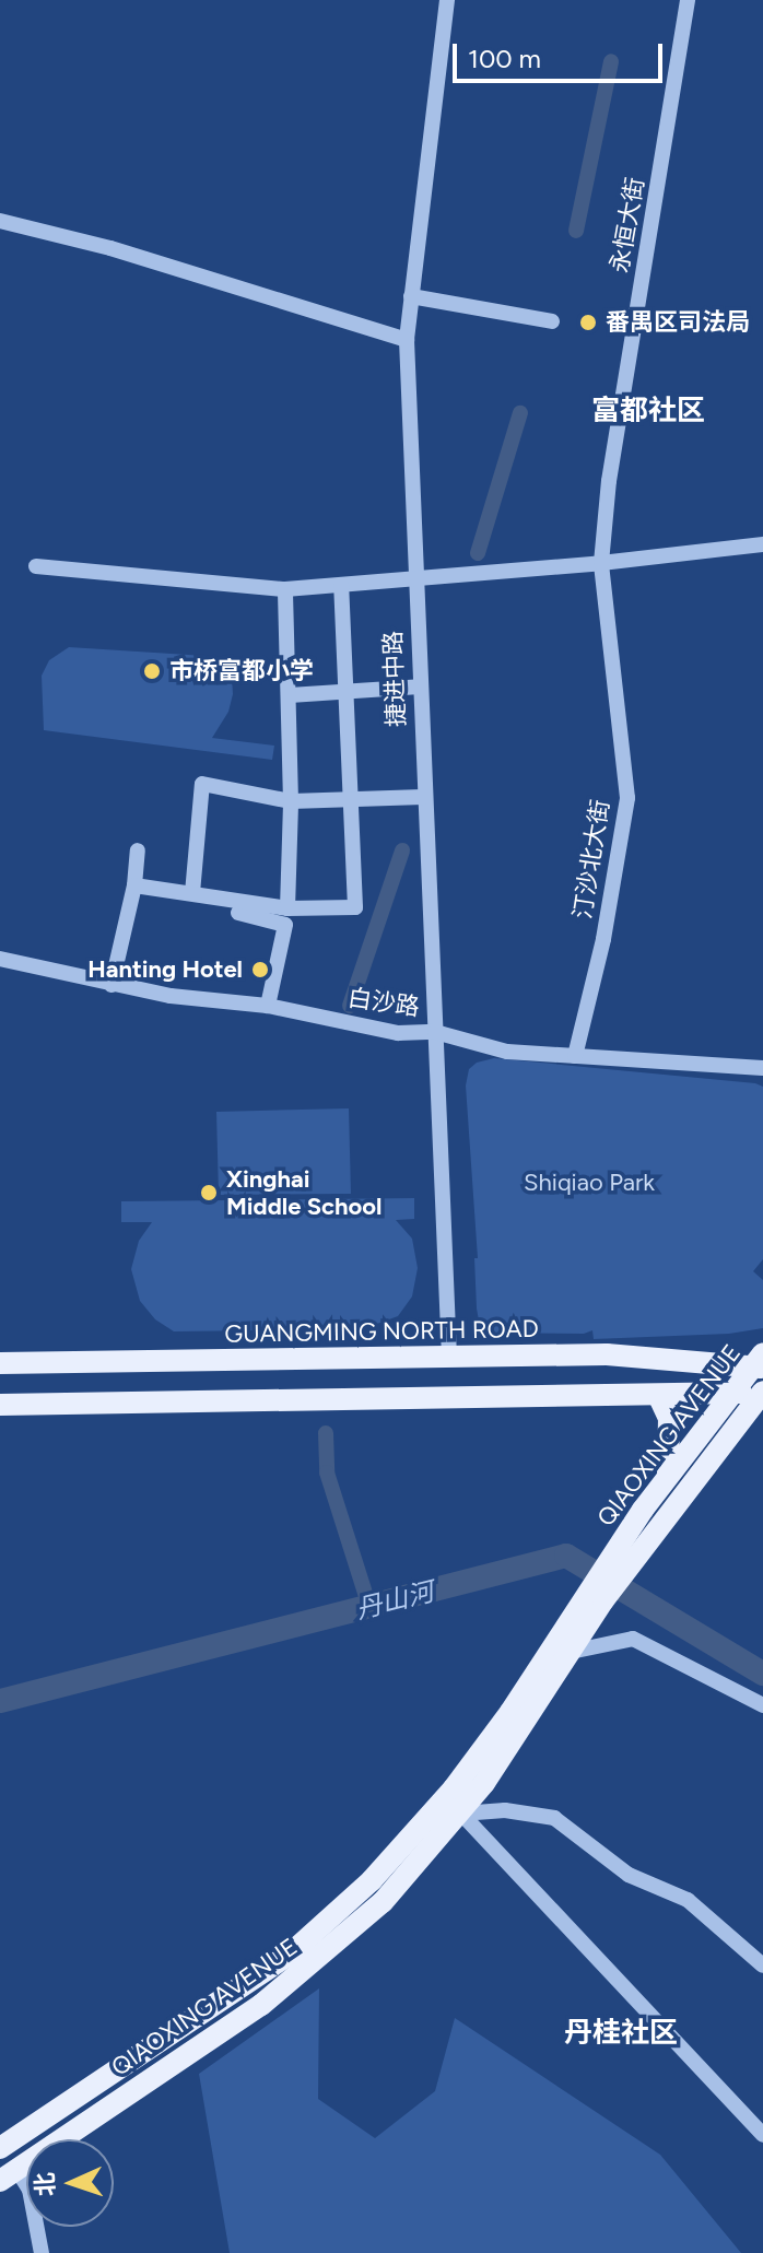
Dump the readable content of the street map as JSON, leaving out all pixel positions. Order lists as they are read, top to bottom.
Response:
{
  "streets": {
    "main road": ["GUANGMING NORTH ROAD", "QIAOXING AVENUE"],
    "street": [
      "永恒大街",
      "捷进中路",
      "汀沙北大街",
      "白沙路"
    ]
  },
  "crossings": [
    ["永恒大街", "汀沙北大街"],
    ["捷进中路", "白沙路"],
    ["捷进中路", "GUANGMING NORTH ROAD"],
    ["汀沙北大街", "白沙路"],
    ["GUANGMING NORTH ROAD", "QIAOXING AVENUE"]
  ],
  "districts": ["富都社区", "丹桂社区"],
  "water": ["丹山河"],
  "parks": ["Shiqiao Park"],
  "places": [
    "番禺区司法局",
    "市桥富都小学",
    "Hanting Hotel",
    "Xinghai Middle School"
  ],
  "scale_bar": "100 m",
  "north": "left"
}
